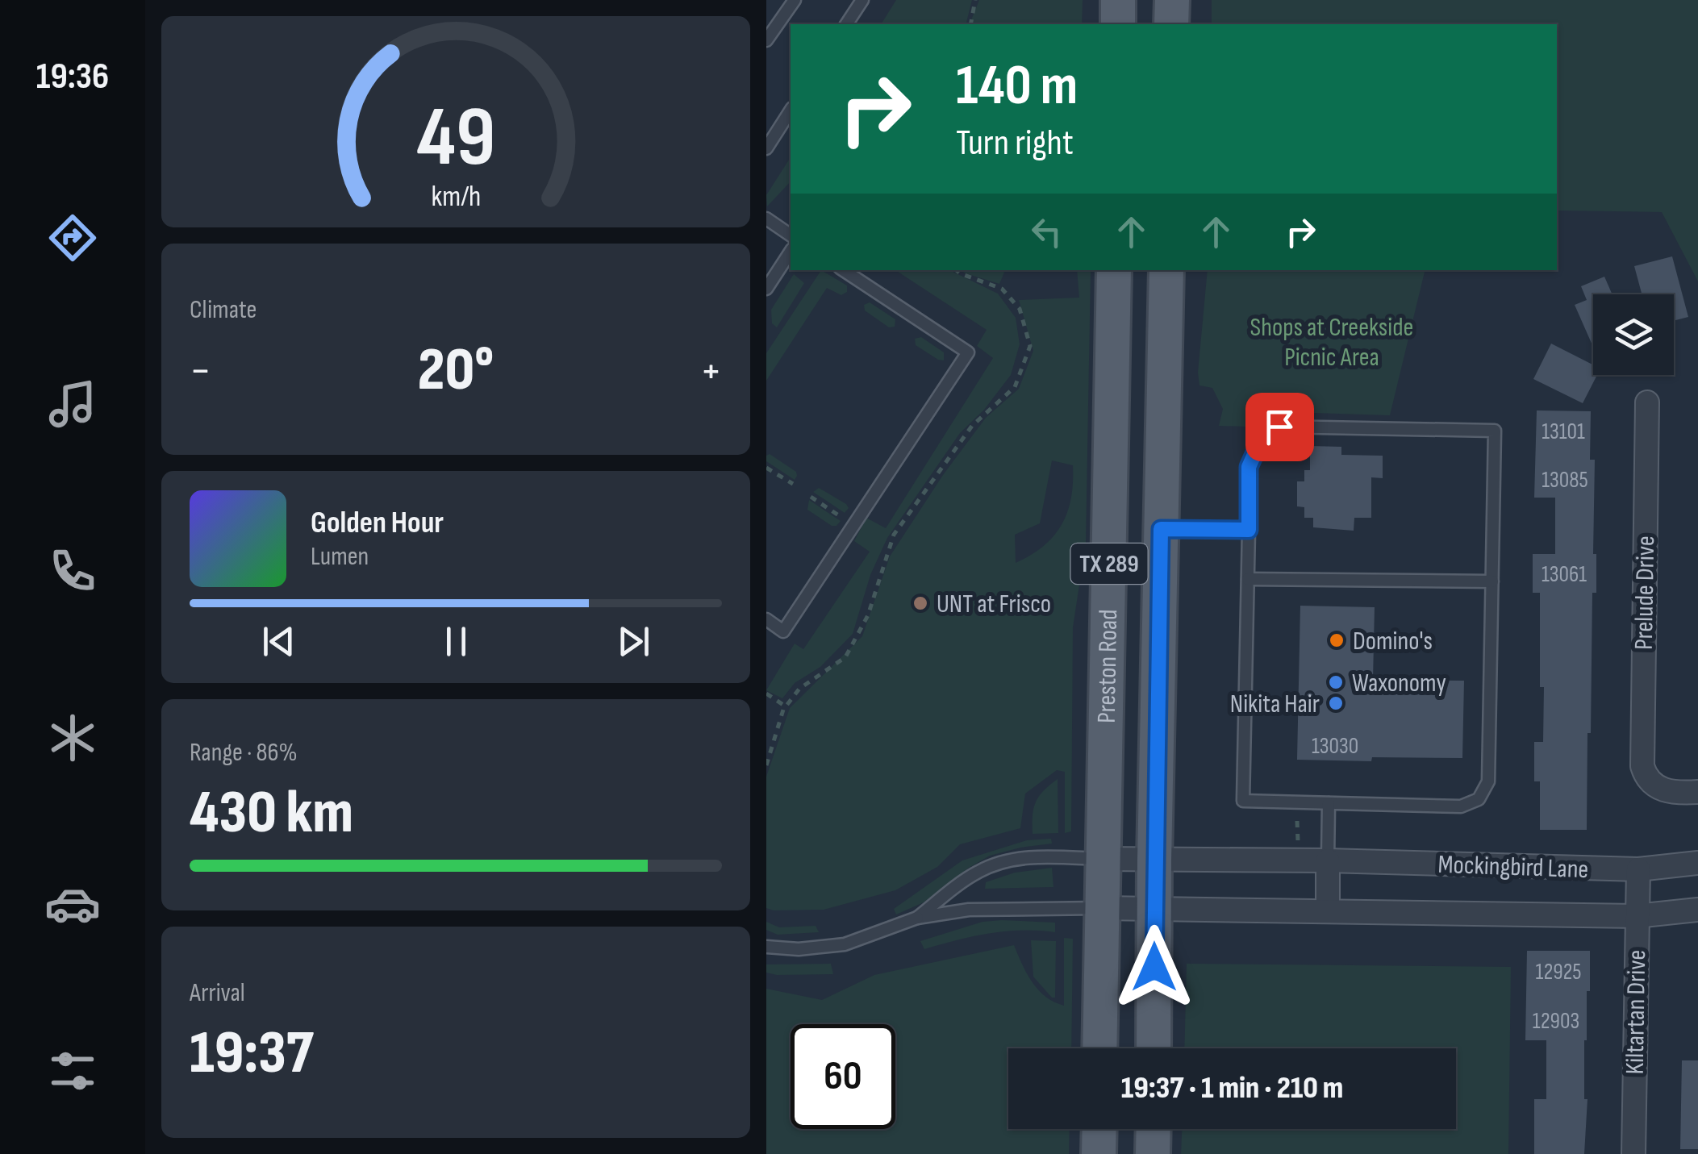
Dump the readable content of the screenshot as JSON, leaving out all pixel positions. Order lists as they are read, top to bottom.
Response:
{
  "streets": {
    "main road": ["TX 289", "Preston Road"],
    "street": ["Prelude Drive", "Mockingbird Lane", "Kiltartan Drive"]
  },
  "crossings": [
    ["Preston Road", "Mockingbird Lane"],
    ["Mockingbird Lane", "Kiltartan Drive"]
  ],
  "parks": ["Shops at Creekside Picnic Area"],
  "places": [
    "UNT at Frisco",
    "Domino's",
    "Waxonomy",
    "Nikita Hair"
  ],
  "house_numbers": [
    "13101",
    "13085",
    "13061",
    "13030",
    "12925",
    "12903"
  ],
  "page": {
    "tabs": "19:36",
    "turn": ["140 m", "Turn right"],
    "tile": [
      "Climate",
      ["Range · 86%", "430 km"],
      ["Arrival", "19:37"]
    ],
    "heat": ["−", "20°", "+"],
    "song": ["Golden Hour", "Lumen"],
    "limit": "60",
    "trip": "19:37 · 1 min · 210 m",
    "gauge": ["49", "km/h"]
  }
}
